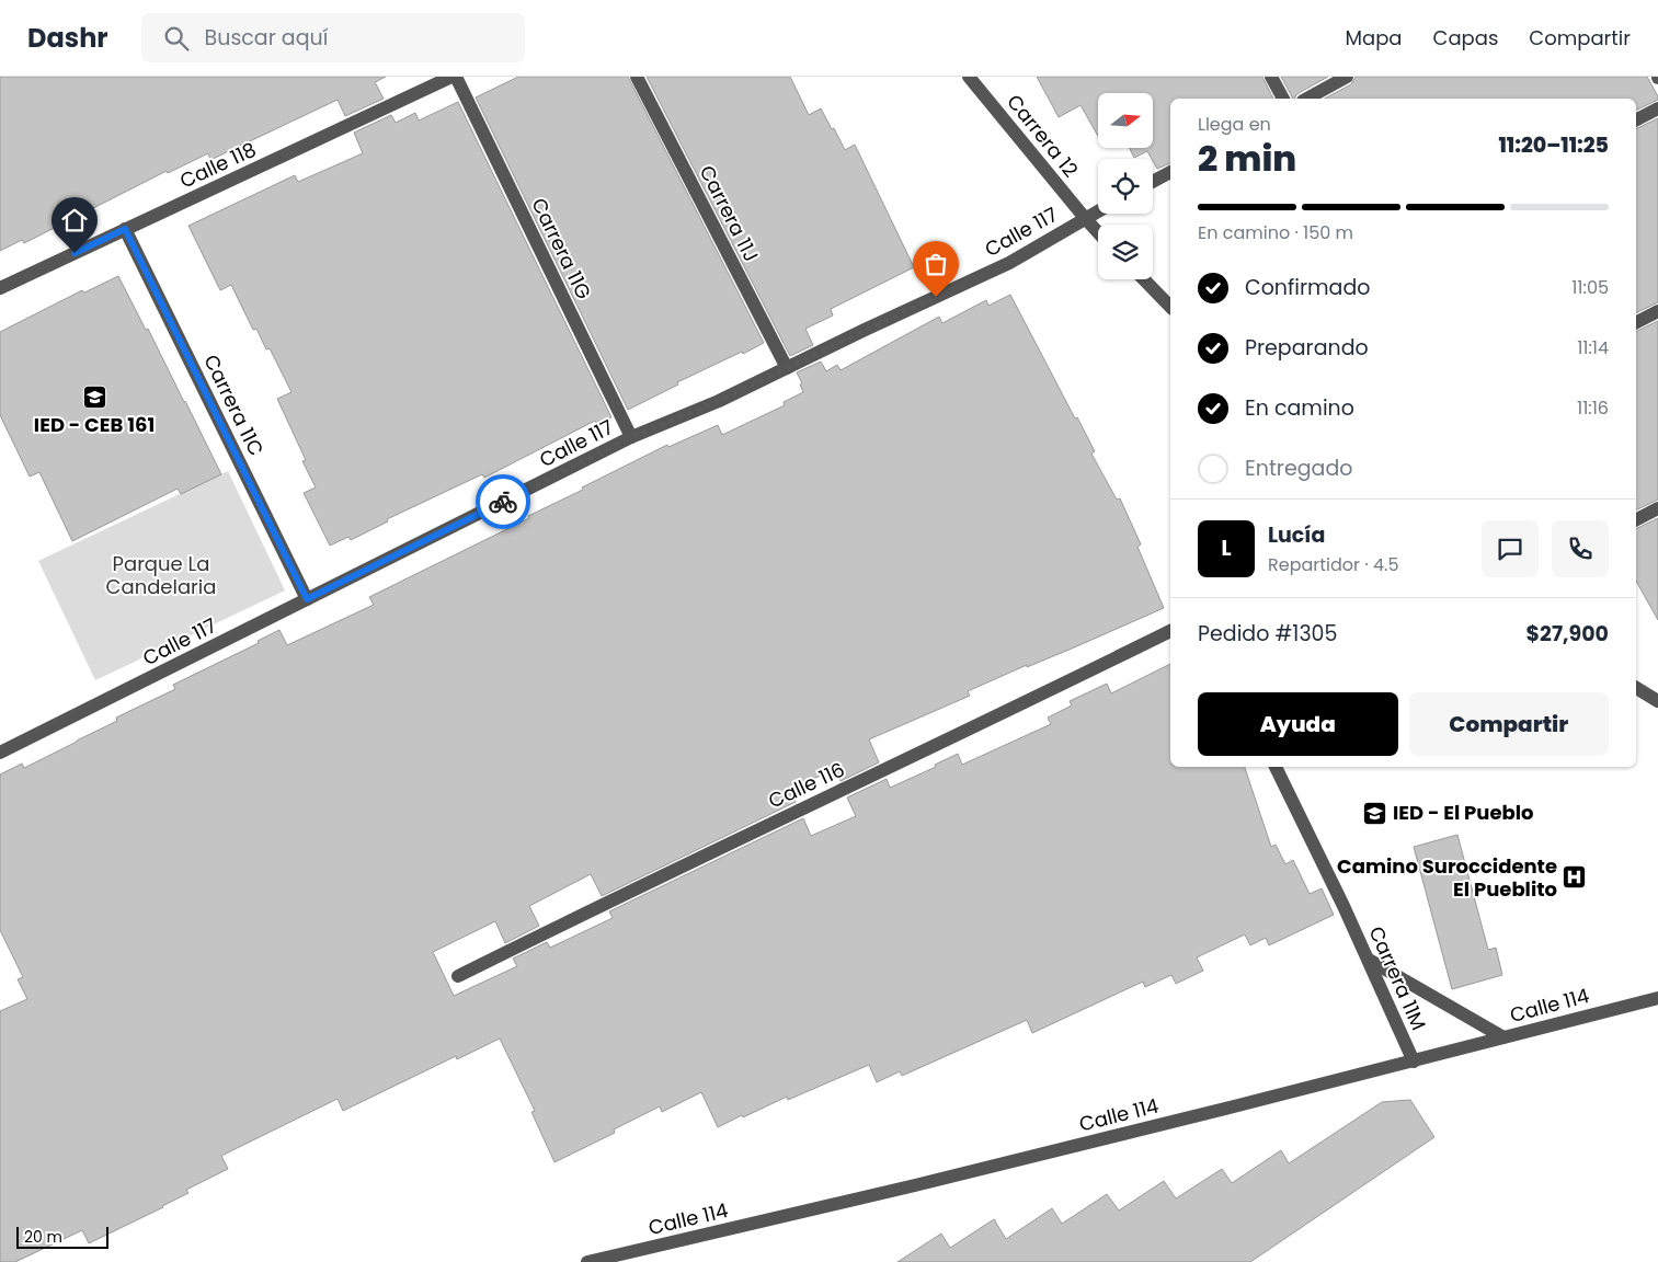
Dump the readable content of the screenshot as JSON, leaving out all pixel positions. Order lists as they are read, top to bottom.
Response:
{
  "streets": {
    "street": [
      "Carrera 12",
      "Calle 118",
      "Carrera 11J",
      "Calle 117",
      "Carrera 11G",
      "Carrera 11C",
      "Calle 116",
      "Carrera 11M",
      "Calle 114"
    ]
  },
  "crossings": [
    ["Carrera 12", "Calle 117"],
    ["Calle 118", "Carrera 11C"],
    ["Carrera 11J", "Calle 117"],
    ["Calle 117", "Carrera 11G"],
    ["Calle 117", "Carrera 11C"],
    ["Carrera 11M", "Calle 114"]
  ],
  "parks": ["Parque La Candelaria"],
  "places": {
    "school or university": ["IED - CEB 161", "IED - El Pueblo"],
    "hospital": ["Camino Suroccidente El Pueblito"]
  },
  "scale_bar": "20 m",
  "north": "right",
  "page": {
    "header": "Dashr",
    "search": "Buscar aquí",
    "nav": ["Mapa", "Capas", "Compartir"],
    "heading": ["2 min", "Llega en", "11:20–11:25"],
    "panel": [
      "Lucía",
      "Repartidor · 4.5",
      "Pedido #1305",
      "$27,900"
    ],
    "bar": "En camino · 150 m",
    "list": [
      ["Confirmado", "11:05"],
      ["Preparando", "11:14"],
      ["En camino", "11:16"],
      "Entregado"
    ],
    "round": "L",
    "buttons": ["Ayuda", "Compartir"],
    "scale": "20 m"
  }
}
